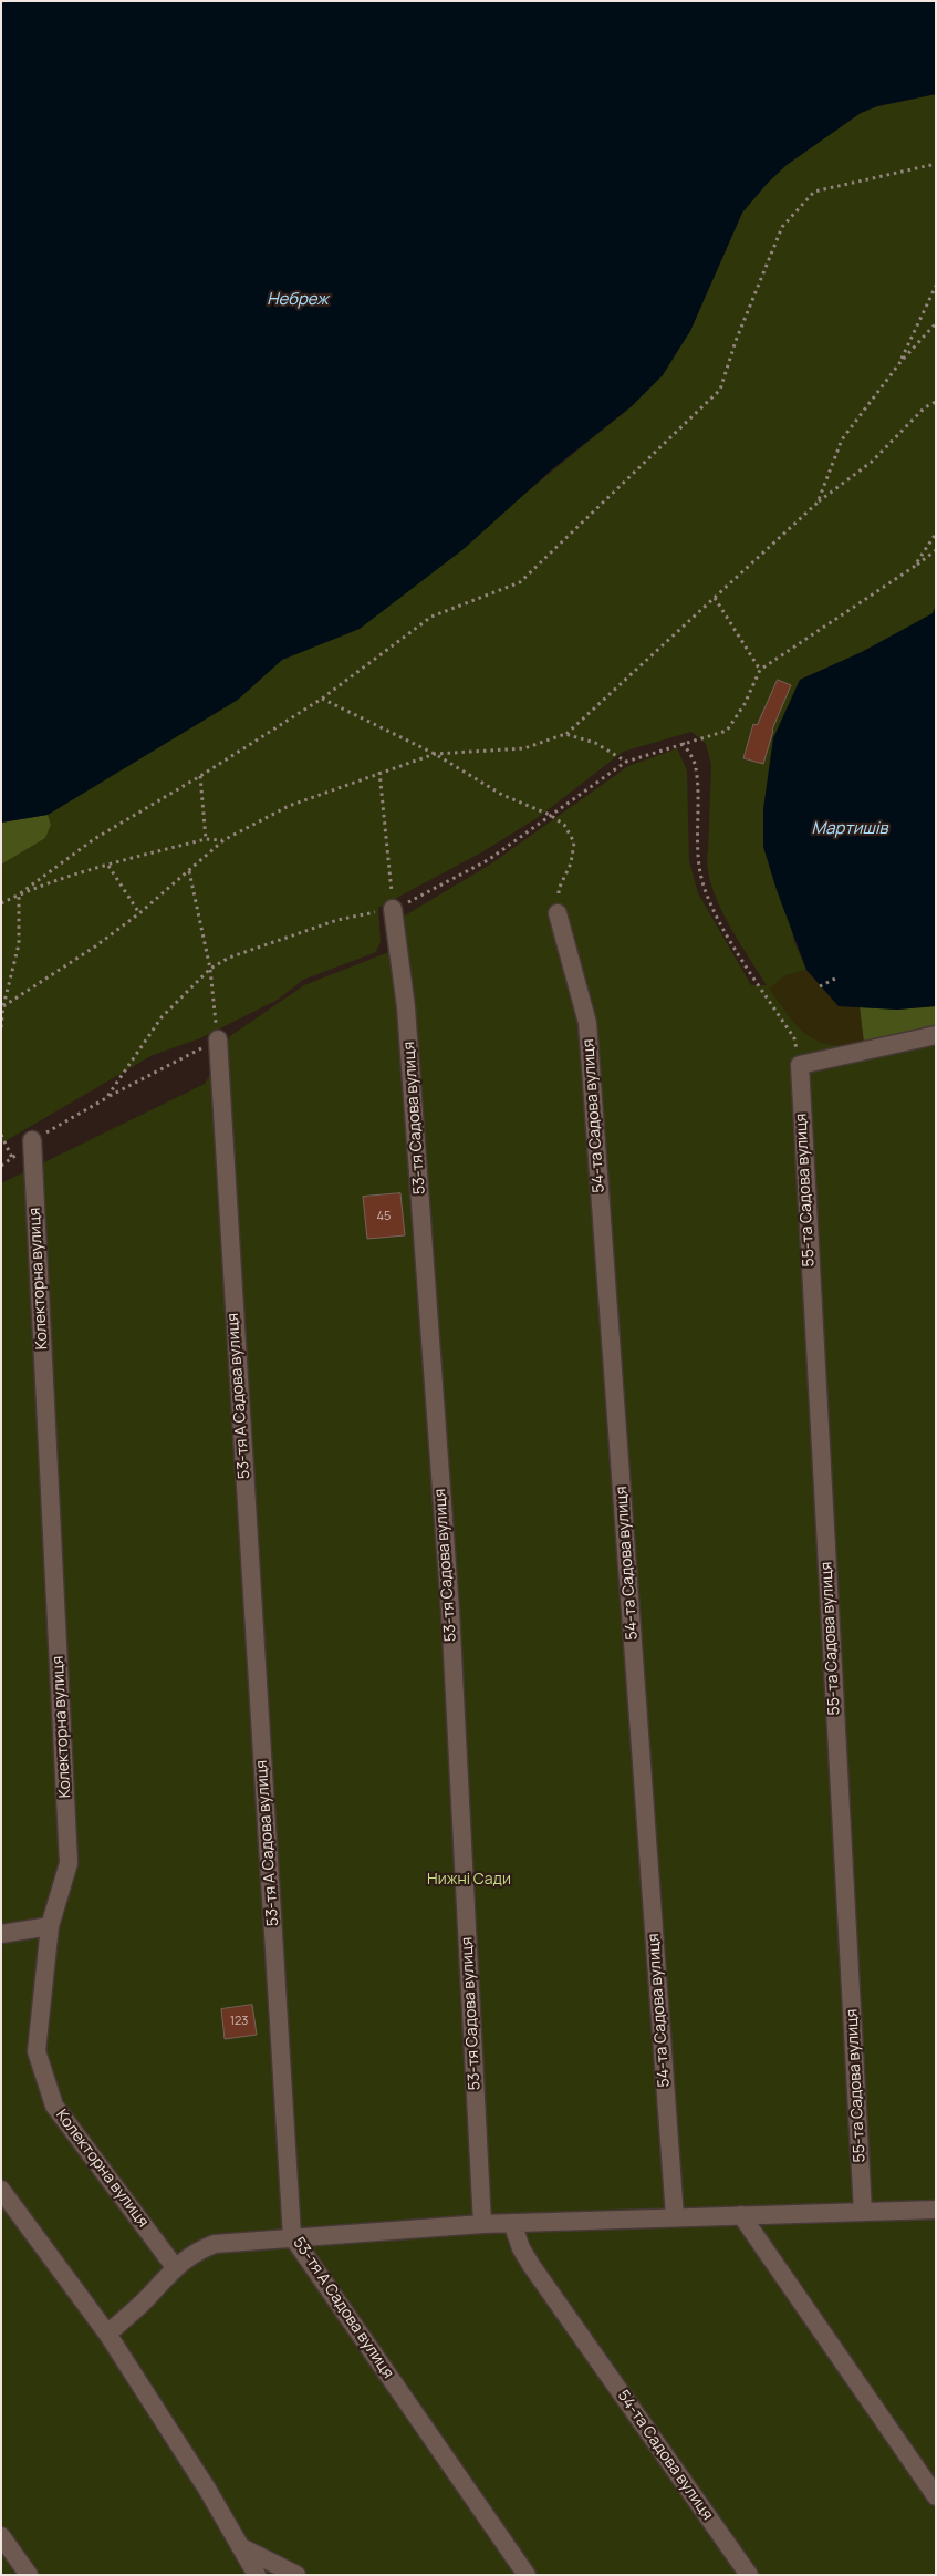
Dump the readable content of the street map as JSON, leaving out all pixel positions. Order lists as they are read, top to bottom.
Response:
{
  "streets": {
    "street": [
      "54-та Садова вулиця",
      "53-тя Садова вулиця",
      "55-та Садова вулиця",
      "Колекторна вулиця",
      "53-тя А Садова вулиця"
    ]
  },
  "water": ["Небреж", "Мартишів"],
  "parks": ["Нижні Сади"],
  "house_numbers": ["45", "123"]
}
